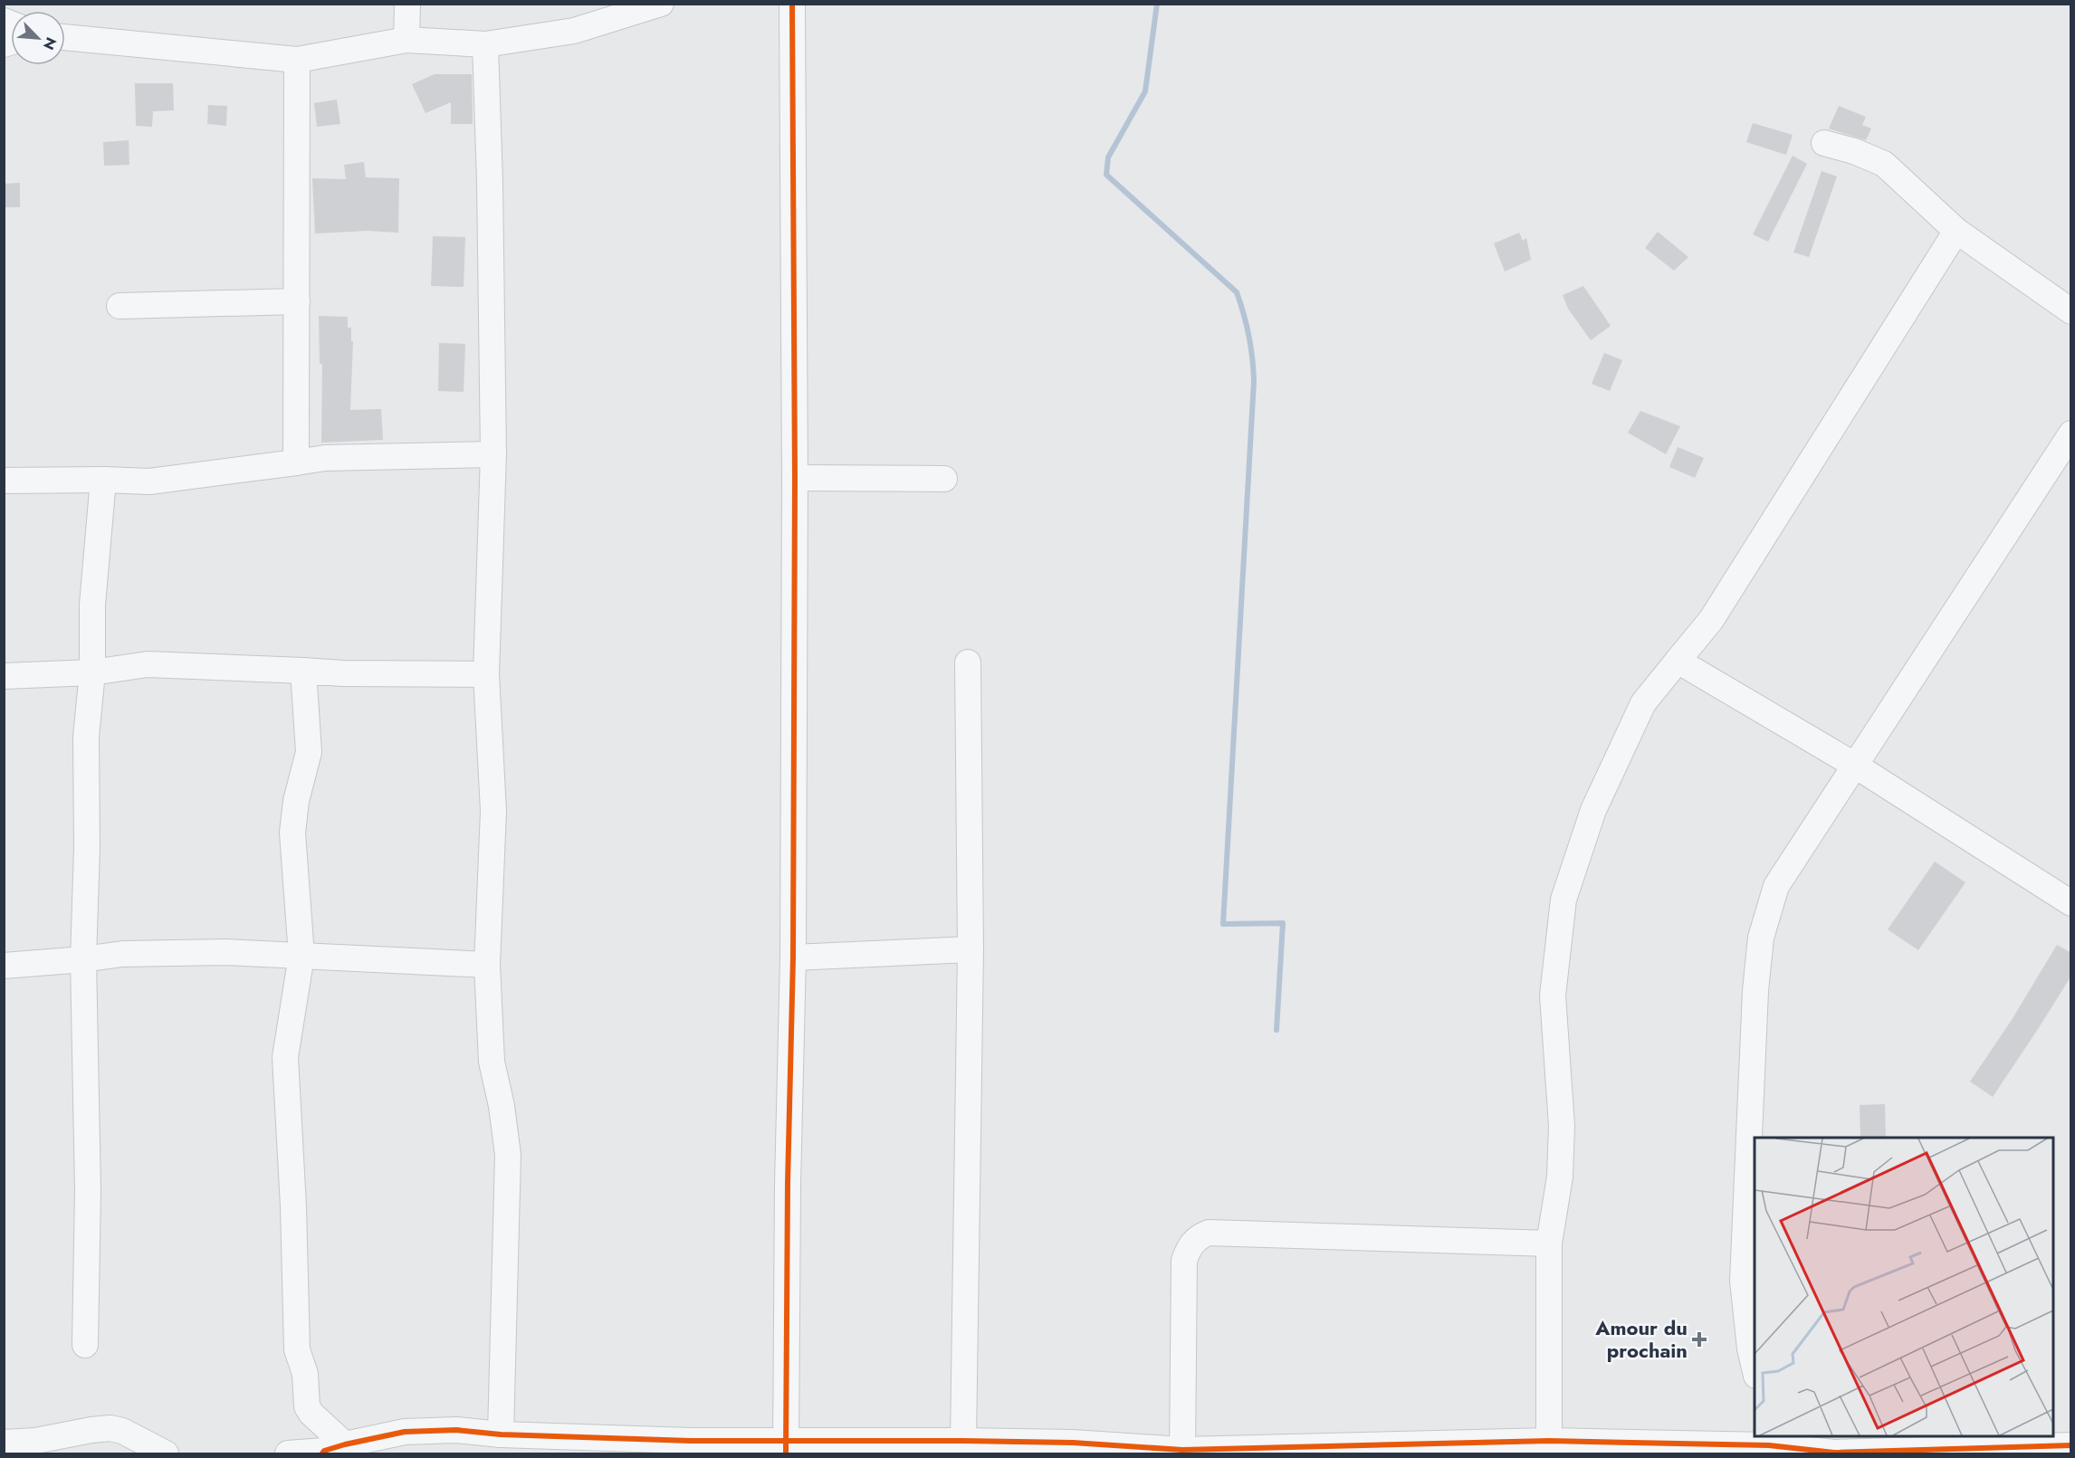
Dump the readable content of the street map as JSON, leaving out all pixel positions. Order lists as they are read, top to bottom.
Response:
{
  "places": {
    "health": ["Amour du prochain"]
  },
  "north": "bottom right"
}
